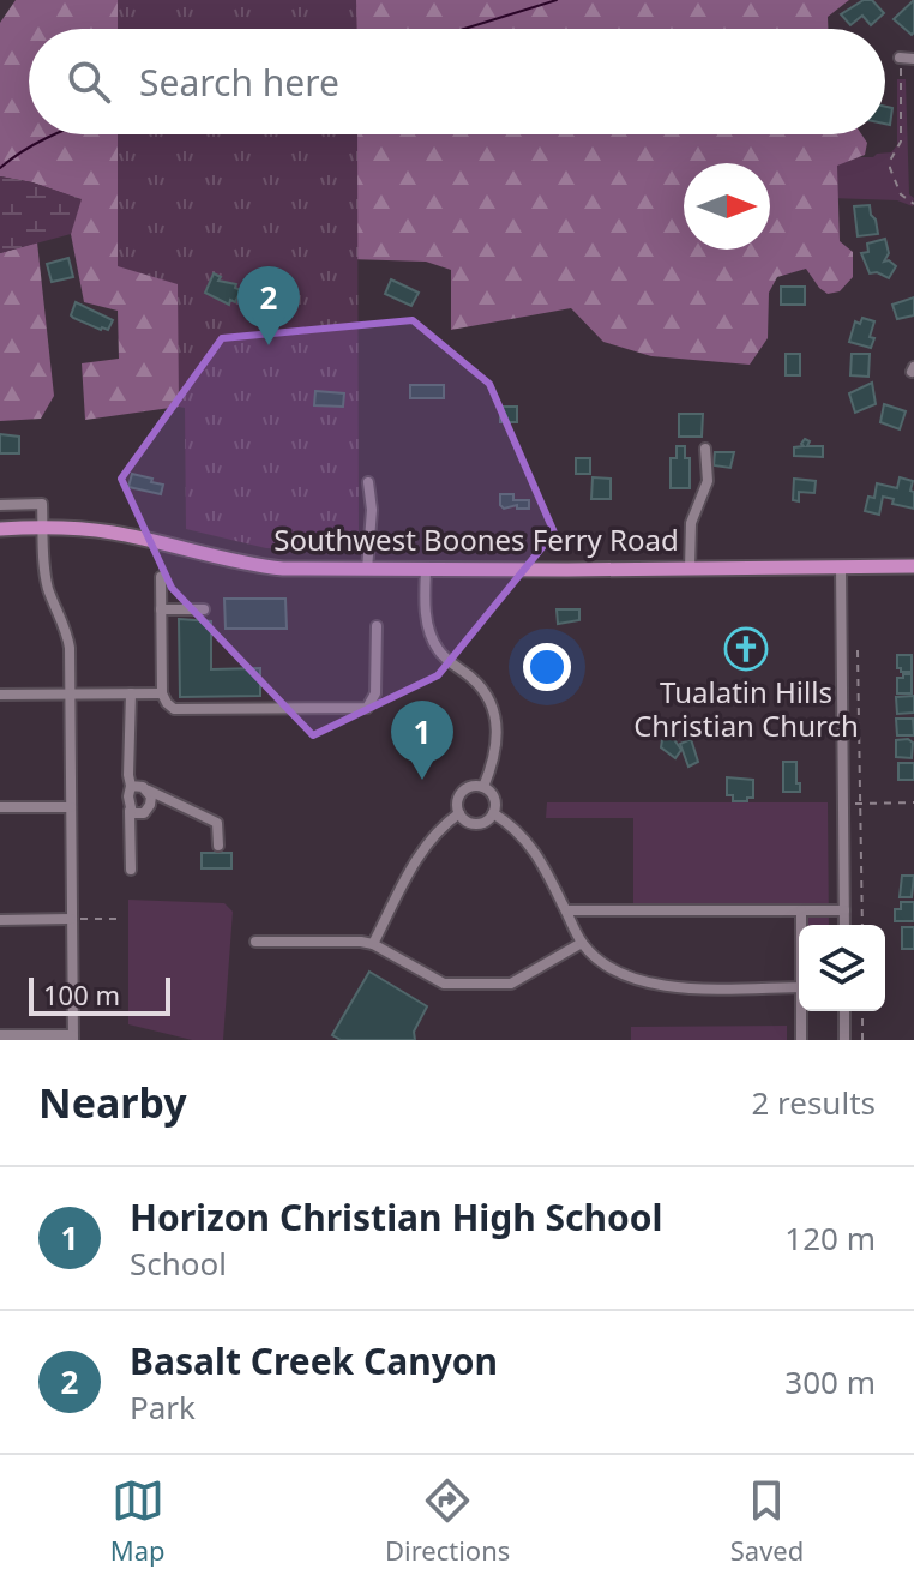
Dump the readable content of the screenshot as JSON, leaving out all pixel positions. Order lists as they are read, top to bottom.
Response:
{
  "streets": {
    "main road": ["Southwest Boones Ferry Road"]
  },
  "places": {
    "church": ["Tualatin Hills Christian Church"]
  },
  "scale_bar": "100 m",
  "north": "right",
  "page": {
    "search": "Search here",
    "pins": ["2", "1"],
    "scale": "100 m",
    "heading": ["Nearby", "2 results"],
    "list": [
      {
        "mark": "1",
        "name": "Horizon Christian High School",
        "note": "School",
        "value": "120 m"
      },
      {
        "mark": "2",
        "name": "Basalt Creek Canyon",
        "note": "Park",
        "value": "300 m"
      }
    ],
    "nav": ["Map", "Directions", "Saved"]
  }
}
